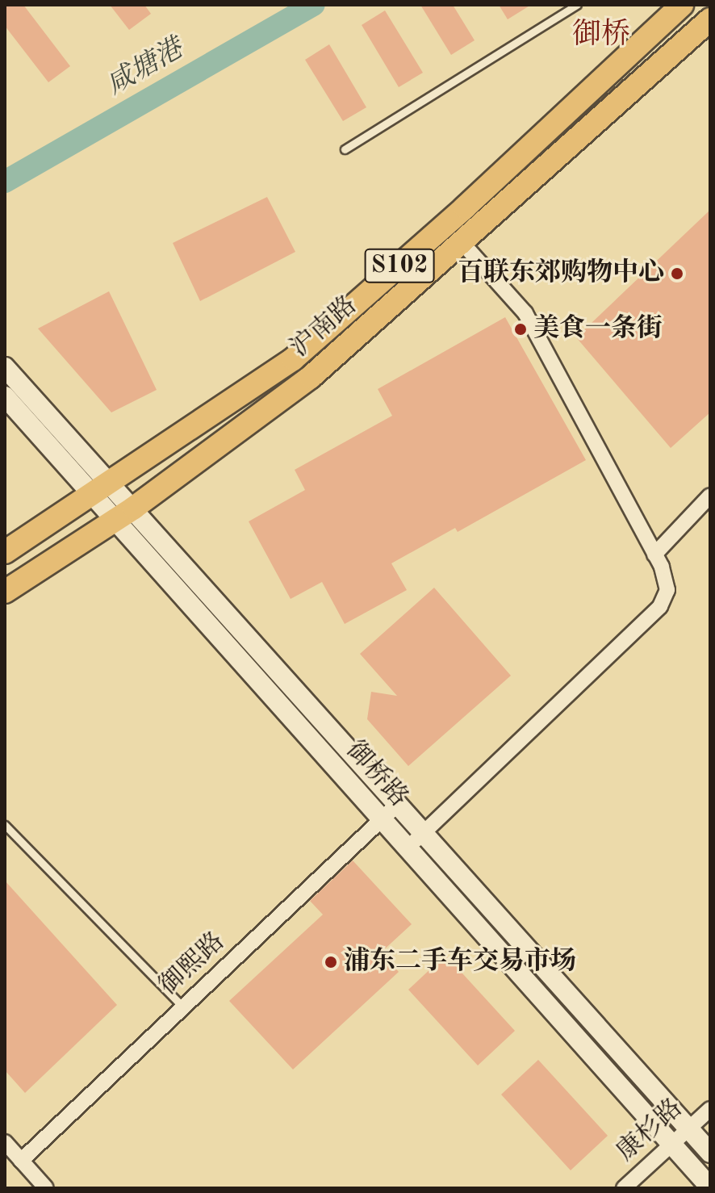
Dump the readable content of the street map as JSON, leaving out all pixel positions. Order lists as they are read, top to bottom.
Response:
{
  "streets": {
    "main road": ["S102", "沪南路", "御桥路"],
    "street": ["御熙路", "康杉路"]
  },
  "crossings": [
    ["沪南路", "御桥路"],
    ["御桥路", "御熙路"],
    ["御桥路", "康杉路"]
  ],
  "districts": ["御桥"],
  "water": ["咸塘港"],
  "places": ["百联东郊购物中心", "美食一条街", "浦东二手车交易市场"]
}
